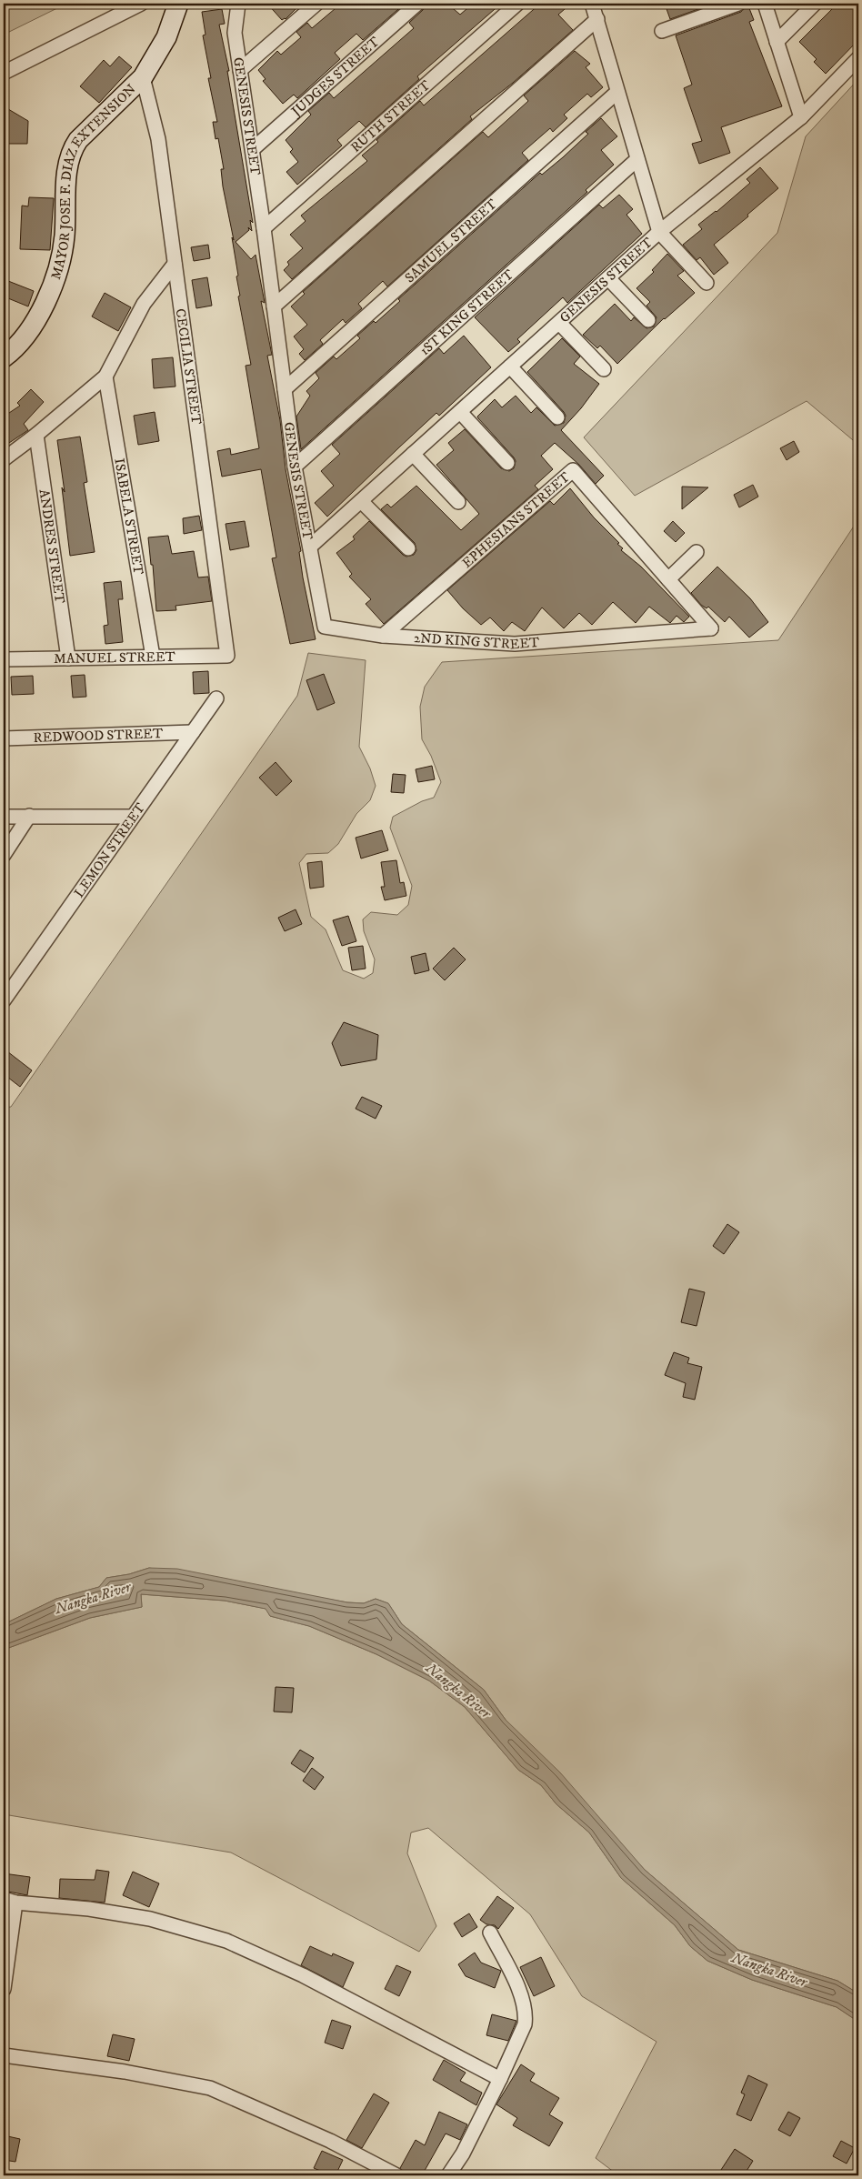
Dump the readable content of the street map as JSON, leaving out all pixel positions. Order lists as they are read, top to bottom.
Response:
{
  "streets": {
    "street": [
      "JUDGES STREET",
      "RUTH STREET",
      "GENESIS STREET",
      "MAYOR JOSE F. DIAZ EXTENSION",
      "SAMUEL STREET",
      "1ST KING STREET",
      "CECILIA STREET",
      "ISABELA STREET",
      "EPHESIANS STREET",
      "ANDRES STREET",
      "2ND KING STREET",
      "MANUEL STREET",
      "REDWOOD STREET",
      "LEMON STREET"
    ]
  },
  "crossings": [
    ["JUDGES STREET", "GENESIS STREET"],
    ["RUTH STREET", "GENESIS STREET"],
    ["GENESIS STREET", "SAMUEL STREET"],
    ["GENESIS STREET", "1ST KING STREET"],
    ["GENESIS STREET", "2ND KING STREET"],
    ["MAYOR JOSE F. DIAZ EXTENSION", "CECILIA STREET"],
    ["CECILIA STREET", "MANUEL STREET"],
    ["ISABELA STREET", "MANUEL STREET"],
    ["EPHESIANS STREET", "2ND KING STREET"],
    ["ANDRES STREET", "MANUEL STREET"],
    ["REDWOOD STREET", "LEMON STREET"]
  ],
  "water": ["Nangka River"]
}
